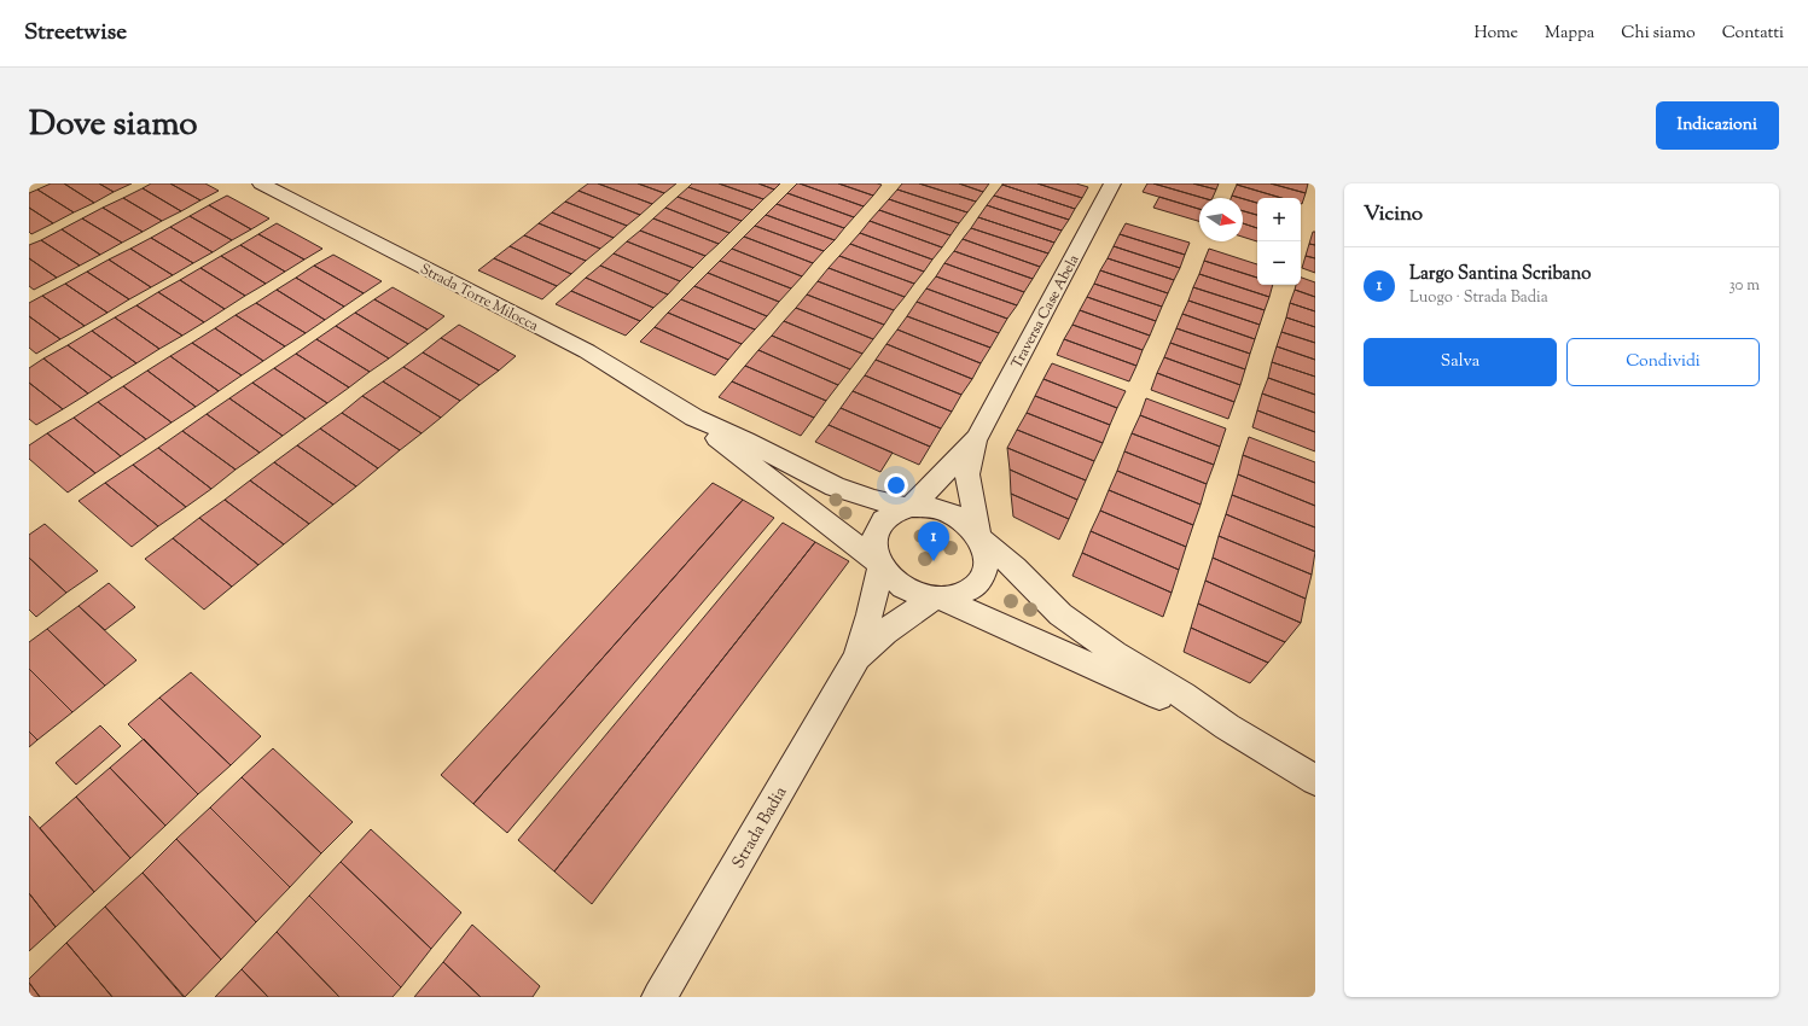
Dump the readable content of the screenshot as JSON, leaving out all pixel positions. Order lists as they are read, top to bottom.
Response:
{
  "streets": {
    "street": ["Strada Torre Milocca", "Traversa Case Abela", "Strada Badia"]
  },
  "north": "right",
  "page": {
    "header": "Streetwise",
    "nav": [
      "Home",
      "Mappa",
      "Chi siamo",
      "Contatti"
    ],
    "title": "Dove siamo",
    "buttons": [
      "Indicazioni",
      ["Salva", "Condividi"]
    ],
    "heading": "Vicino",
    "map_buttons": ["+", "−"],
    "list": [
      {
        "mark": "1",
        "name": "Largo Santina Scribano",
        "note": "Luogo · Strada Badia",
        "value": "30 m"
      }
    ],
    "pins": "1"
  }
}
